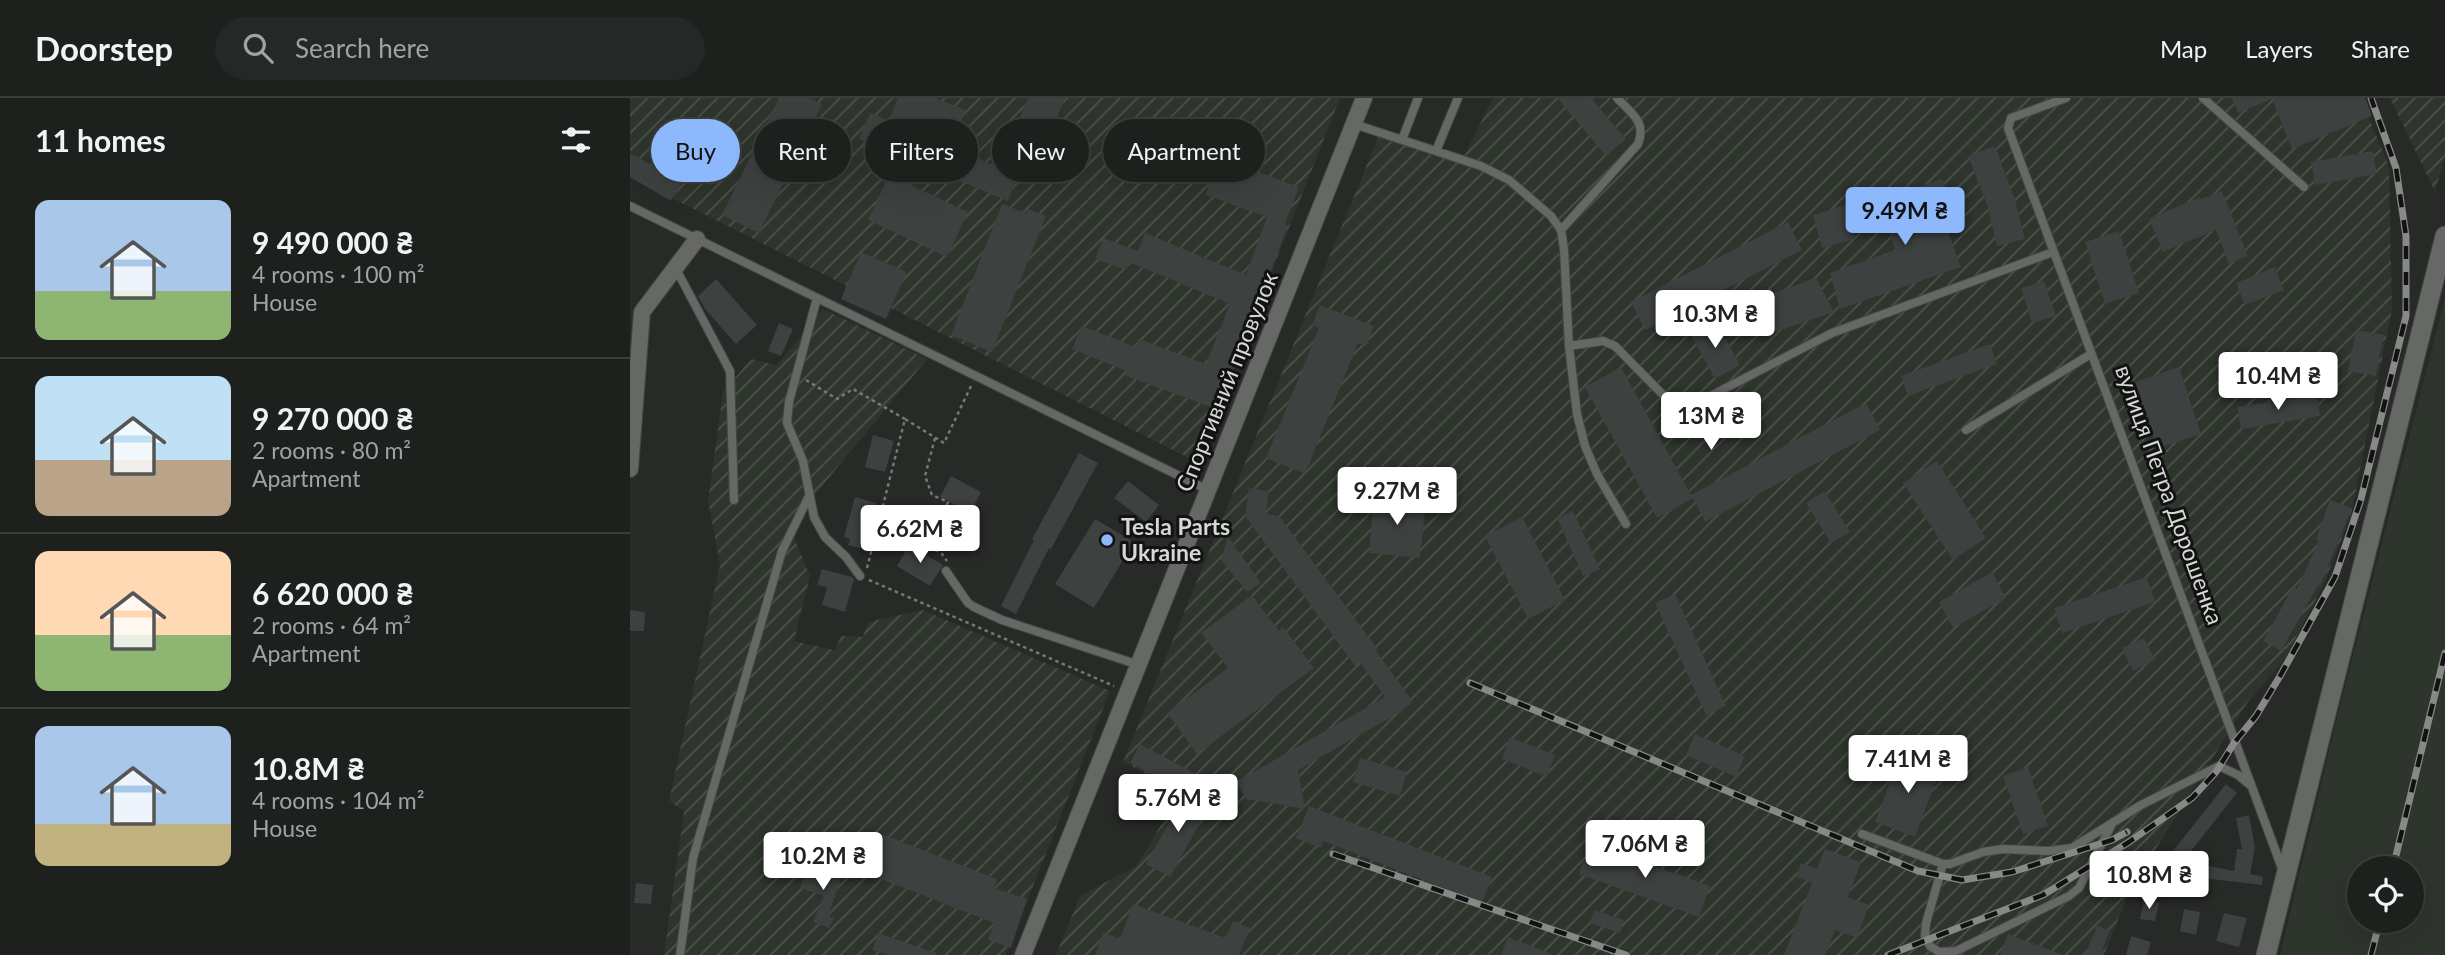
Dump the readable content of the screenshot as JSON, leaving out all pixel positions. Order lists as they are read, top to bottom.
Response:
{
  "streets": {
    "street": ["Спортивний провулок"],
    "lane": ["вулиця Петра Дорошенка"]
  },
  "places": ["Tesla Parts Ukraine"],
  "page": {
    "header": "Doorstep",
    "search": "Search here",
    "nav": ["Map", "Layers", "Share"],
    "heading": "11 homes",
    "chip": [
      "Buy",
      "Rent",
      "Filters",
      "New",
      "Apartment"
    ],
    "list": [
      {
        "name": "9 490 000 ₴",
        "note": "4 rooms · 100 m² · House"
      },
      {
        "name": "9 270 000 ₴",
        "note": "2 rooms · 80 m² · Apartment"
      },
      {
        "name": "6 620 000 ₴",
        "note": "2 rooms · 64 m² · Apartment"
      },
      {
        "name": "10.8M ₴",
        "note": "4 rooms · 104 m² · House"
      }
    ],
    "price": [
      "9.49M ₴",
      "10.3M ₴",
      "10.4M ₴",
      "13M ₴",
      "9.27M ₴",
      "6.62M ₴",
      "7.41M ₴",
      "5.76M ₴",
      "7.06M ₴",
      "10.2M ₴",
      "10.8M ₴"
    ]
  }
}
